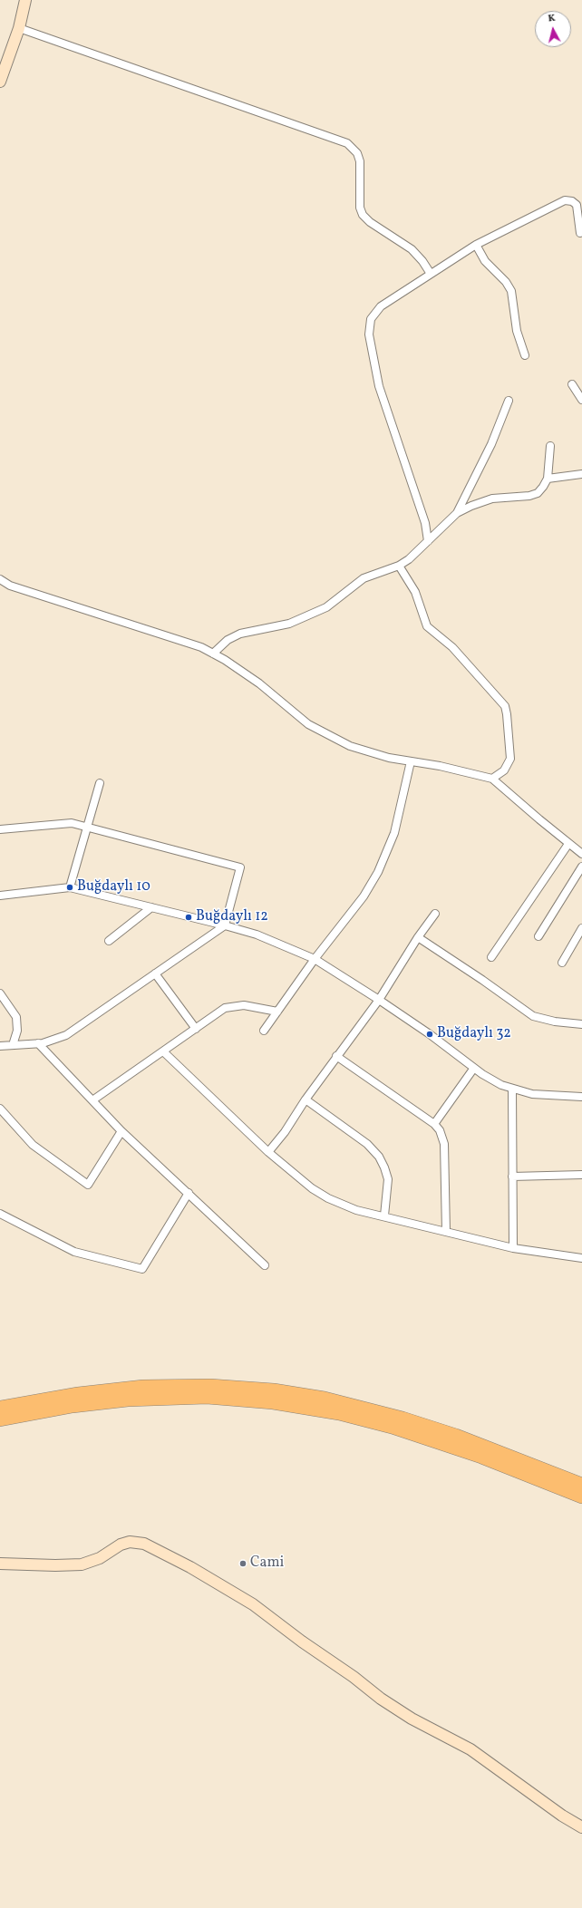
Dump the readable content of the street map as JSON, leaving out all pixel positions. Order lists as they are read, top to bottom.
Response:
{
  "places": [
    "Buğdaylı 10",
    "Buğdaylı 12",
    "Buğdaylı 32",
    "Cami"
  ],
  "north": "top"
}
